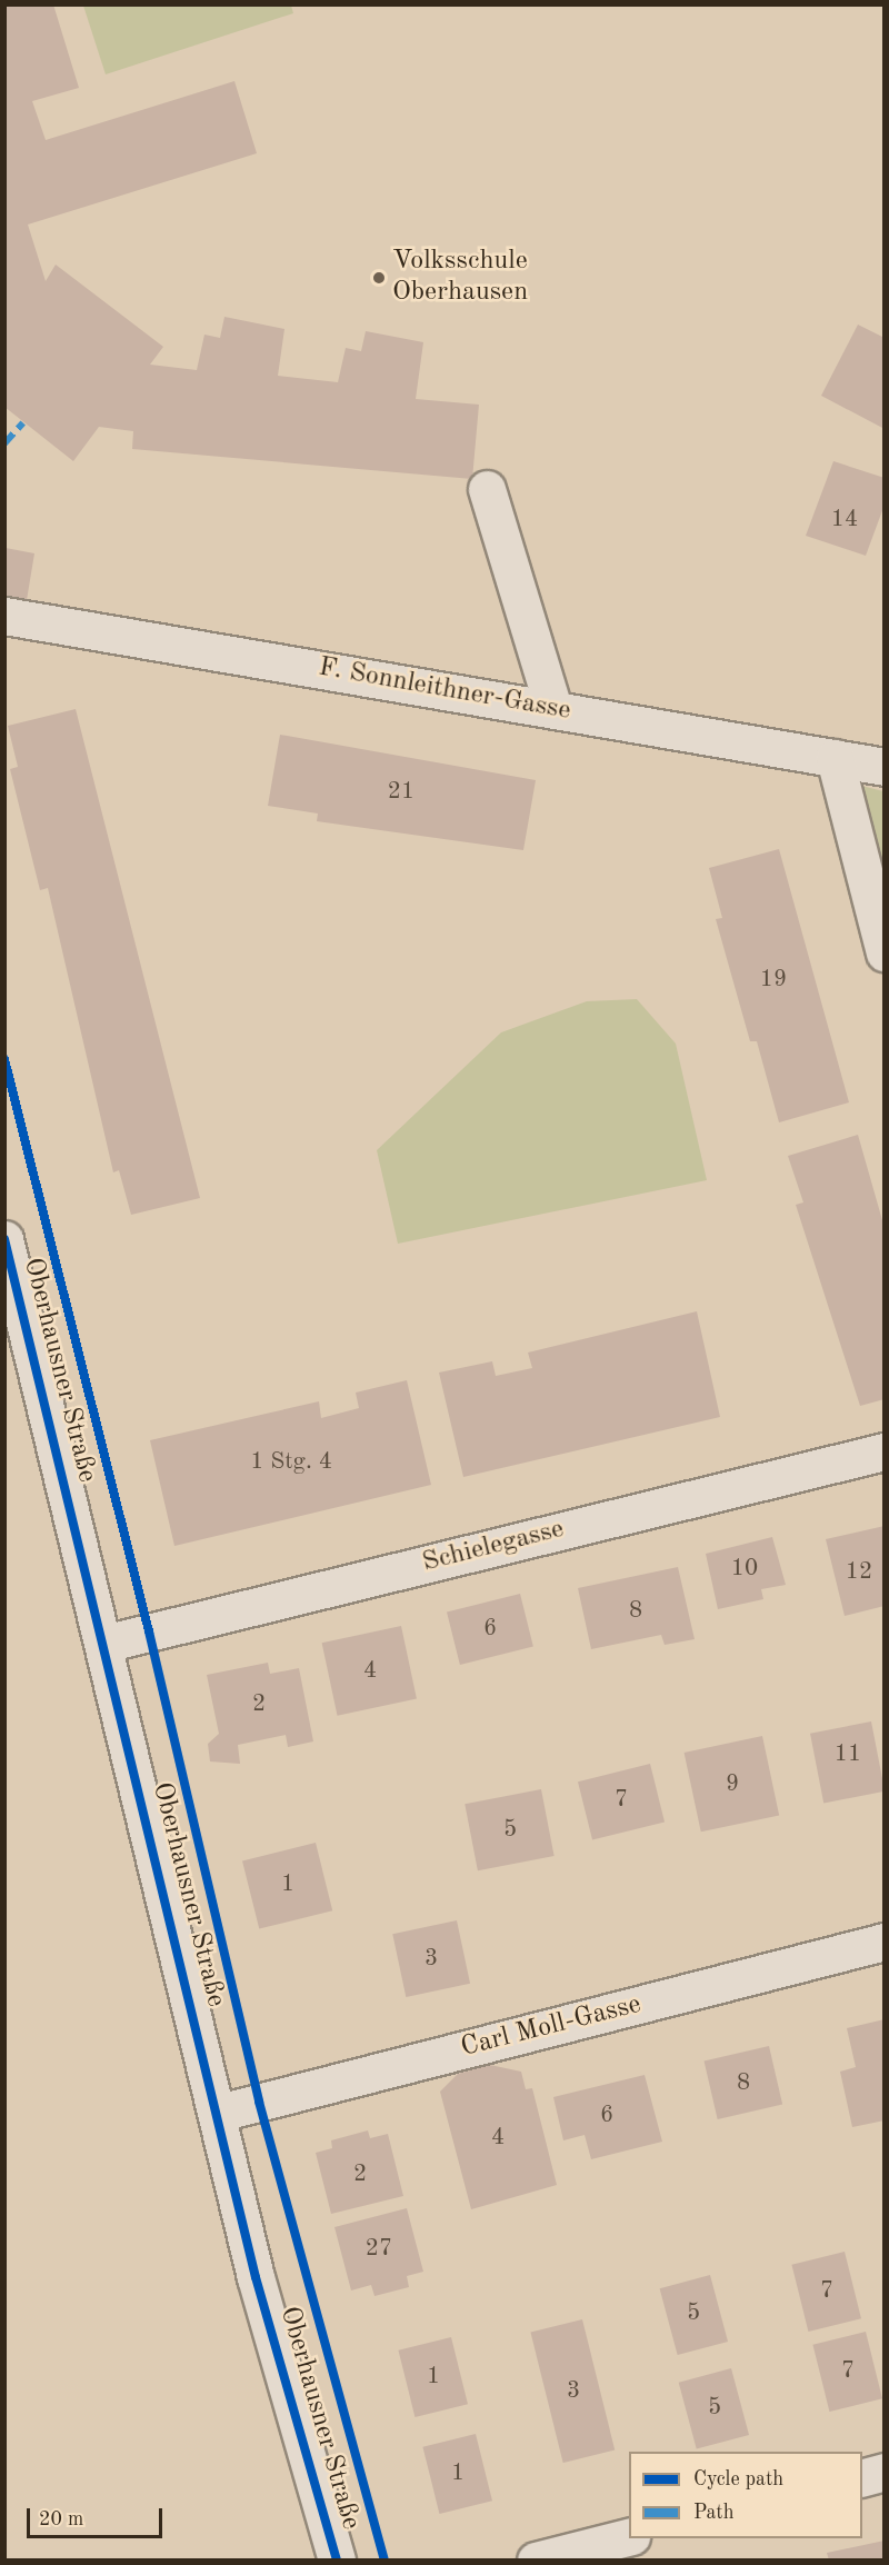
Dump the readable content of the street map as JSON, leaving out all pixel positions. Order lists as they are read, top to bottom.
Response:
{
  "streets": {
    "street": [
      "F. Sonnleithner-Gasse",
      "Oberhausner Straße",
      "Schielegasse",
      "Carl Moll-Gasse"
    ]
  },
  "crossings": [
    ["Oberhausner Straße", "Schielegasse"],
    ["Oberhausner Straße", "Carl Moll-Gasse"]
  ],
  "places": ["Volksschule Oberhausen"],
  "house_numbers": [
    "14",
    "21",
    "19",
    "1 Stg. 4",
    "10",
    "12",
    "8",
    "6",
    "4",
    "2",
    "11",
    "9",
    "7",
    "5",
    "1",
    "3",
    "8",
    "6",
    "4",
    "2",
    "27",
    "7",
    "5",
    "7",
    "1",
    "3",
    "5",
    "1"
  ],
  "legend": ["Cycle path", "Path"],
  "scale_bar": "20 m"
}
